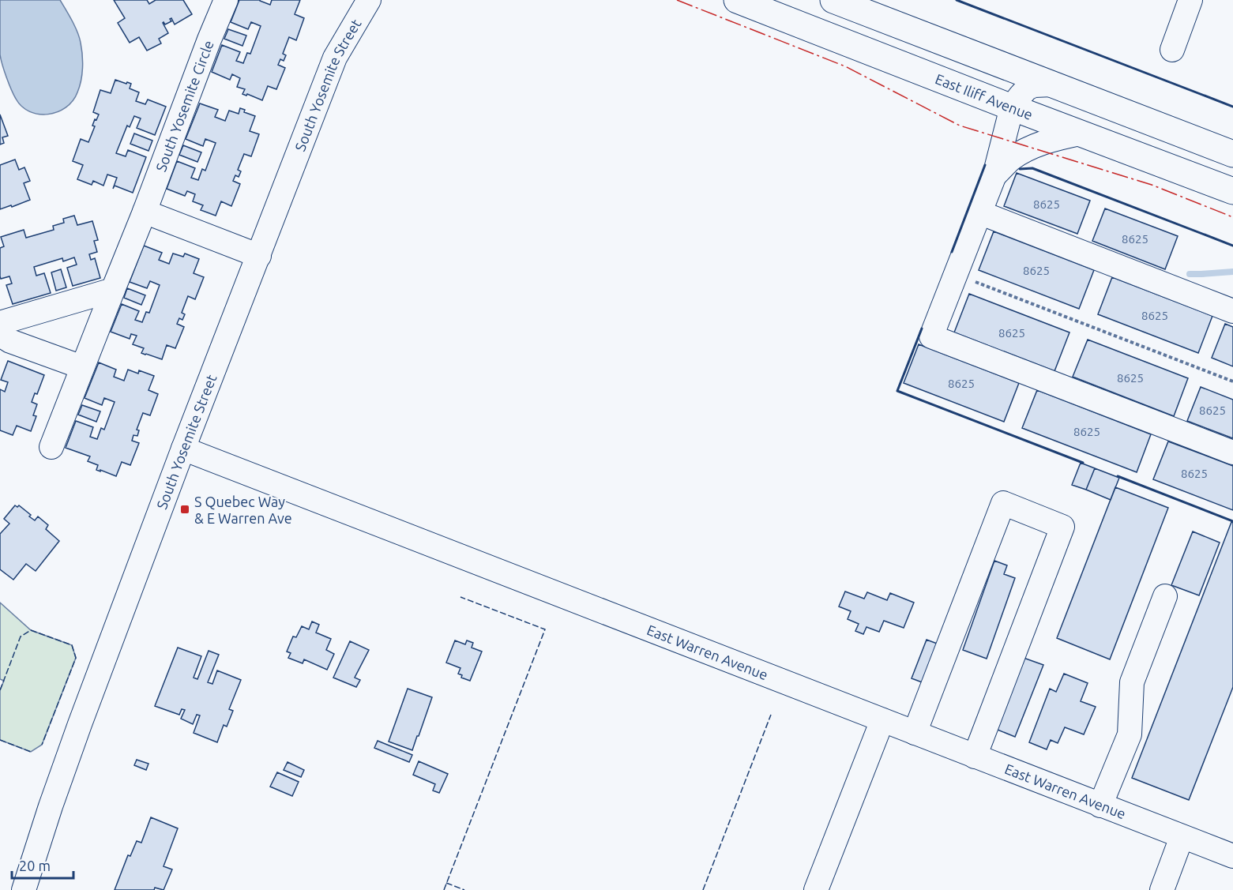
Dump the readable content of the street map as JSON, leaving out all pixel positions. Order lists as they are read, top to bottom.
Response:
{
  "streets": {
    "main road": ["East Iliff Avenue"],
    "street": ["South Yosemite Street", "South Yosemite Circle", "East Warren Avenue"]
  },
  "crossings": [
    ["South Yosemite Street", "East Warren Avenue"]
  ],
  "places": {
    "transit": ["S Quebec Way & E Warren Ave"]
  },
  "house_numbers": [
    "8625",
    "8625",
    "8625",
    "8625",
    "8625",
    "8625",
    "8625",
    "8625",
    "8625",
    "8625"
  ],
  "scale_bar": "20 m"
}
